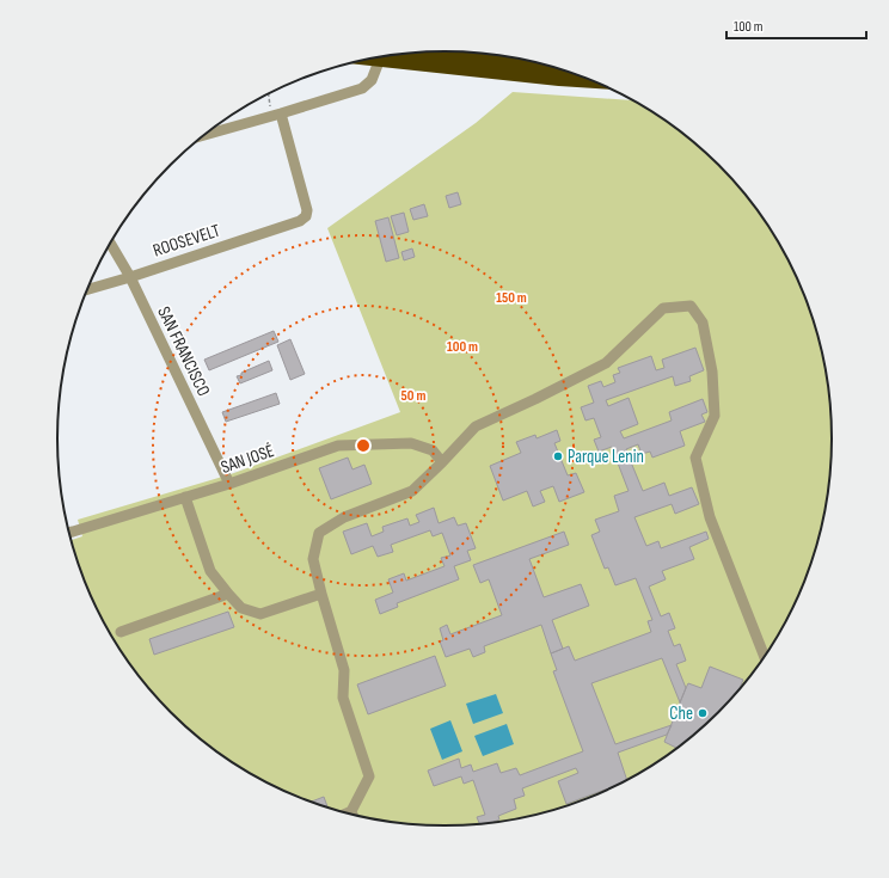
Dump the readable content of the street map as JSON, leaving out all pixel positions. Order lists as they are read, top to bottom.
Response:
{
  "streets": {
    "street": ["ROOSEVELT", "SAN FRANCISCO", "SAN JOSÉ"]
  },
  "crossings": [
    ["ROOSEVELT", "SAN FRANCISCO"],
    ["SAN FRANCISCO", "SAN JOSÉ"]
  ],
  "places": ["Parque Lenin", "Che"],
  "scale_bar": "100 m",
  "rings": ["150 m", "100 m", "50 m"]
}
